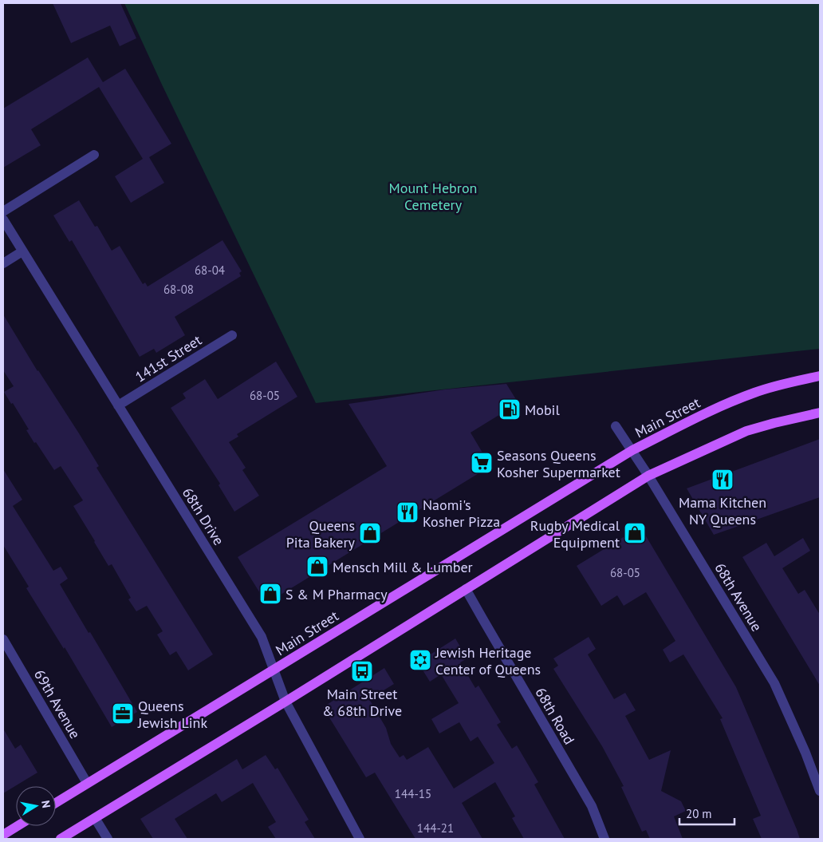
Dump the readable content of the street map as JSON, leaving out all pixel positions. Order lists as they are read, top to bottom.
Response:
{
  "streets": {
    "main road": ["Main Street"],
    "street": [
      "141st Street",
      "68th Drive",
      "68th Avenue",
      "69th Avenue",
      "68th Road"
    ]
  },
  "crossings": [
    ["141st Street", "68th Drive"],
    ["Main Street", "68th Drive"],
    ["Main Street", "68th Avenue"],
    ["Main Street", "69th Avenue"]
  ],
  "parks": ["Mount Hebron Cemetery"],
  "places": {
    "fuel station": ["Mobil"],
    "supermarket": ["Seasons Queens Kosher Supermarket"],
    "restaurant": ["Mama Kitchen NY Queens", "Naomi's Kosher Pizza"],
    "shop": [
      "Queens Pita Bakery",
      "Rugby Medical Equipment",
      "Mensch Mill & Lumber",
      "S & M Pharmacy"
    ],
    "synagogue": ["Jewish Heritage Center of Queens"],
    "bus stop": ["Main Street & 68th Drive"],
    "office": ["Queens Jewish Link"]
  },
  "house_numbers": [
    "68-04",
    "68-08",
    "68-05",
    "68-05",
    "144-15",
    "144-21"
  ],
  "scale_bar": "20 m",
  "north": "right"
}
